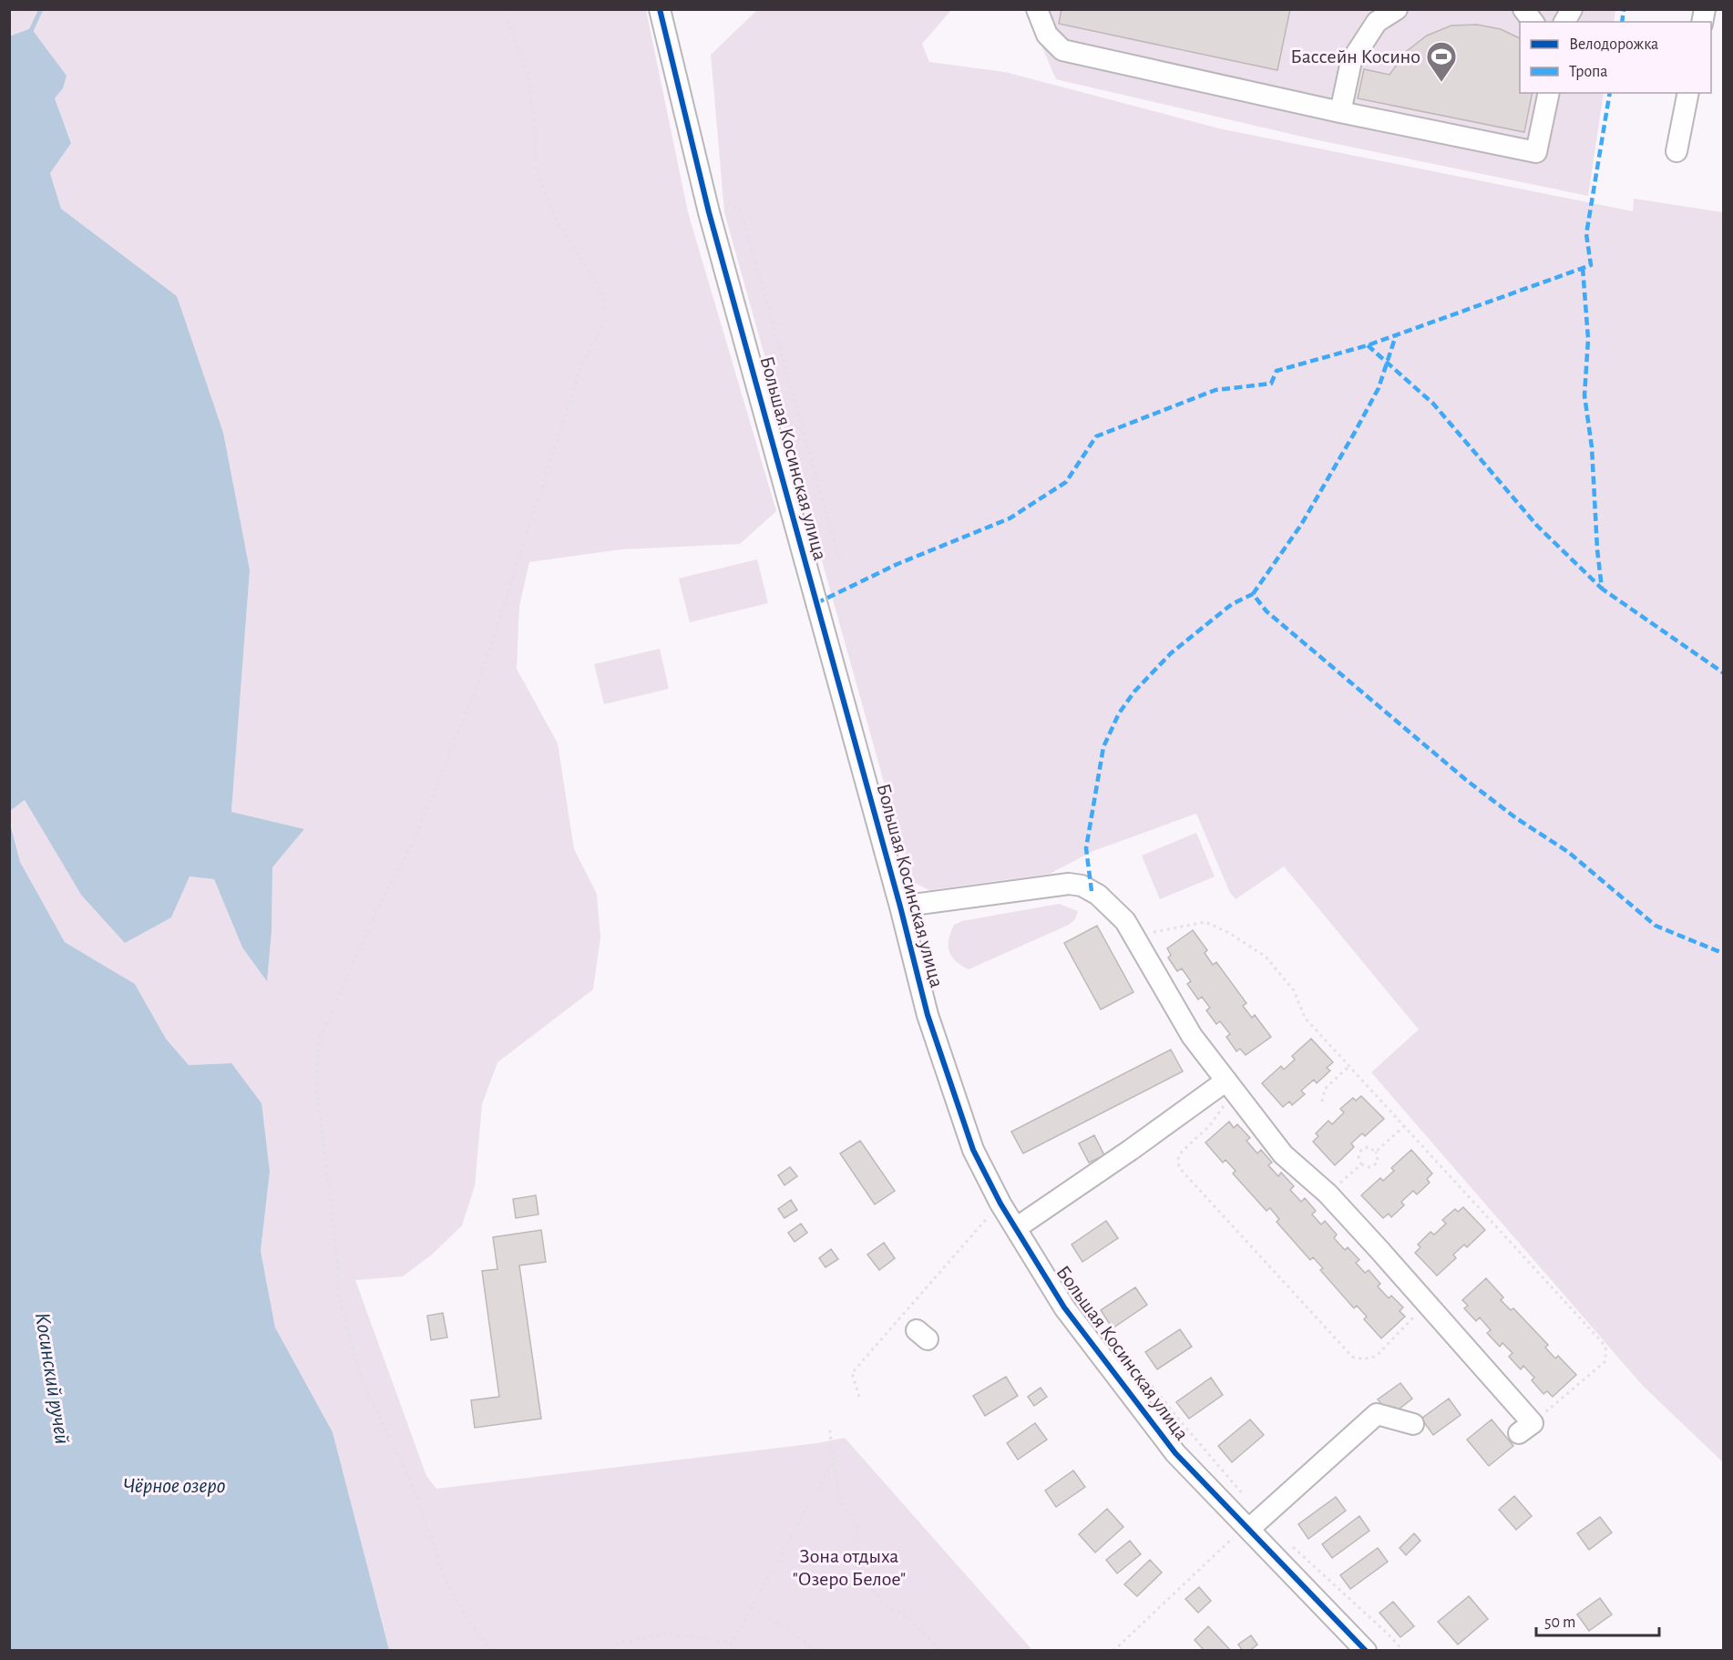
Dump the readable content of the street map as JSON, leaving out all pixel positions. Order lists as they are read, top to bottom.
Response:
{
  "streets": {
    "street": ["Большая Косинская улица"]
  },
  "water": ["Косинский ручей", "Чёрное озеро"],
  "parks": ["Зона отдыха \"Озеро Белое\""],
  "places": {
    "sports": ["Бассейн Косино"]
  },
  "legend": ["Велодорожка", "Тропа"],
  "scale_bar": "50 m"
}
